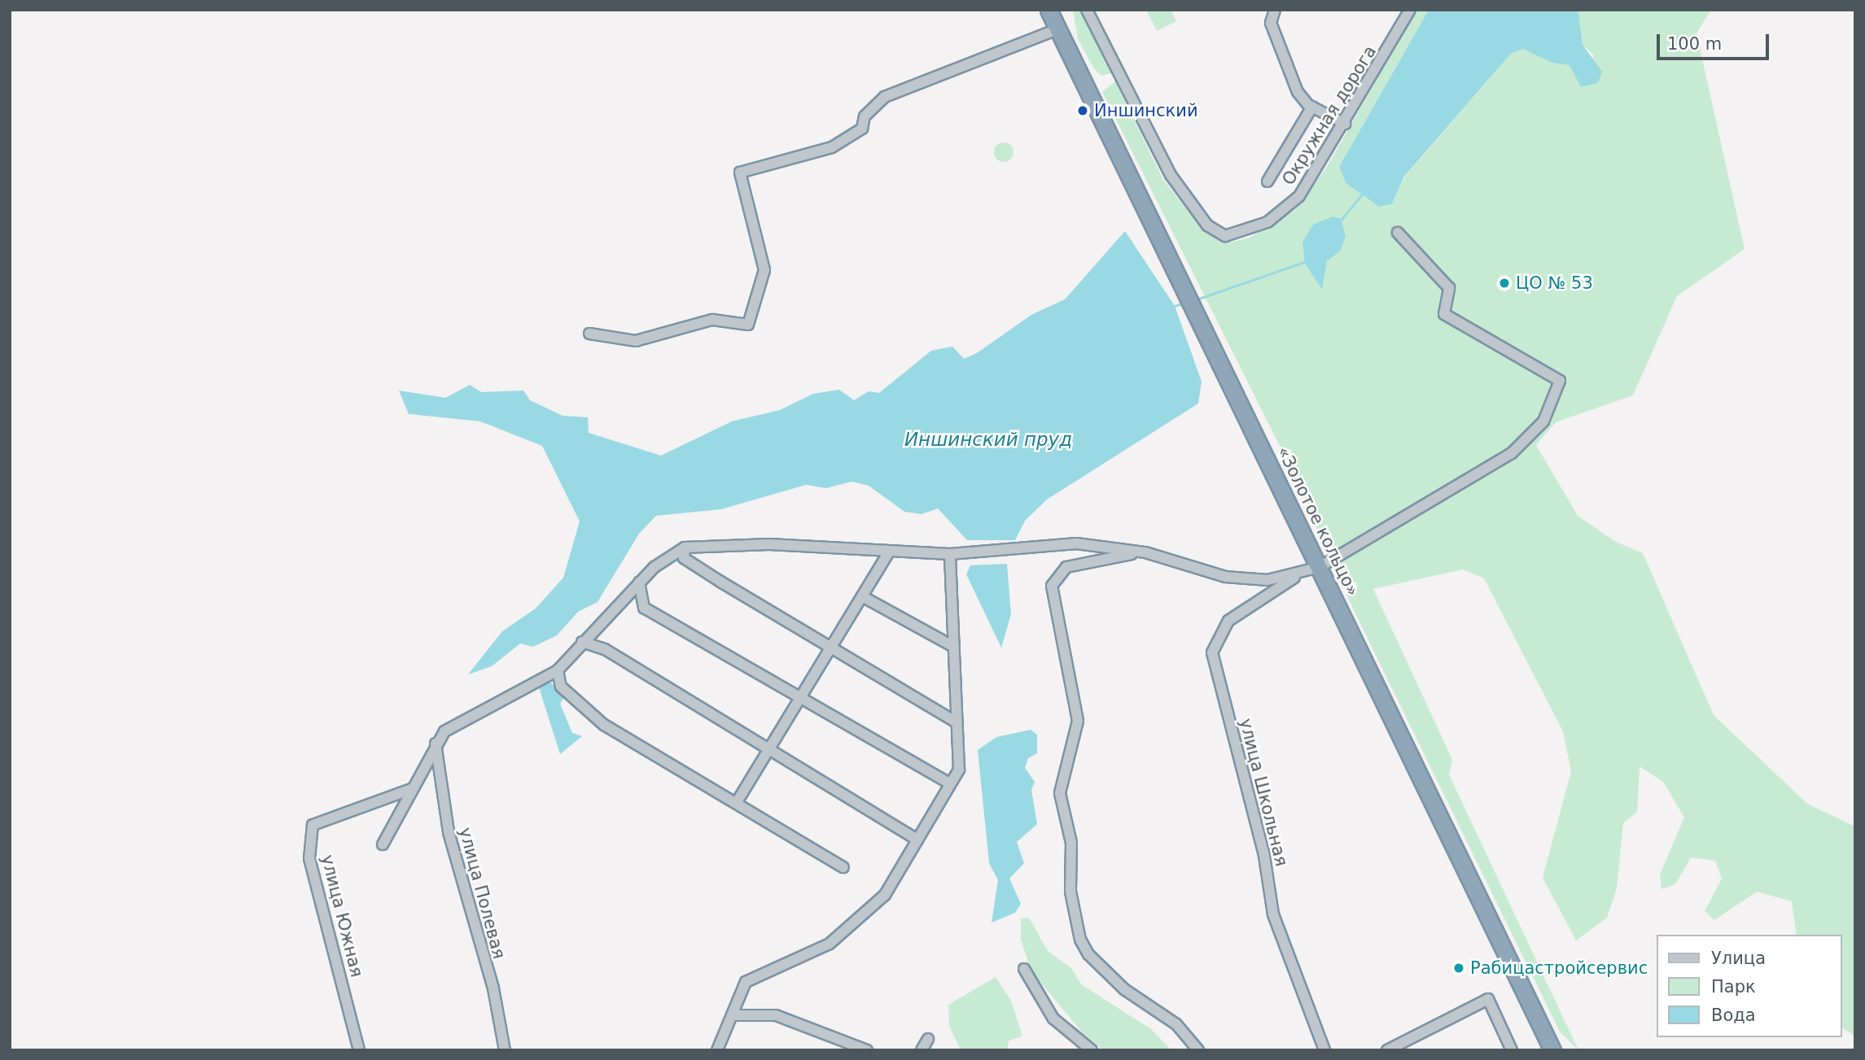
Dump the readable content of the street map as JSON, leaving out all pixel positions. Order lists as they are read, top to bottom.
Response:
{
  "streets": {
    "highway": ["«Золотое кольцо»"],
    "street": [
      "Окружная дорога",
      "улица Школьная",
      "улица Полевая",
      "улица Южная"
    ]
  },
  "water": ["Иншинский пруд"],
  "places": ["Иншинский", "ЦО № 53", "Рабицастройсервис"],
  "legend": ["Улица", "Парк", "Вода"],
  "scale_bar": "100 m"
}
